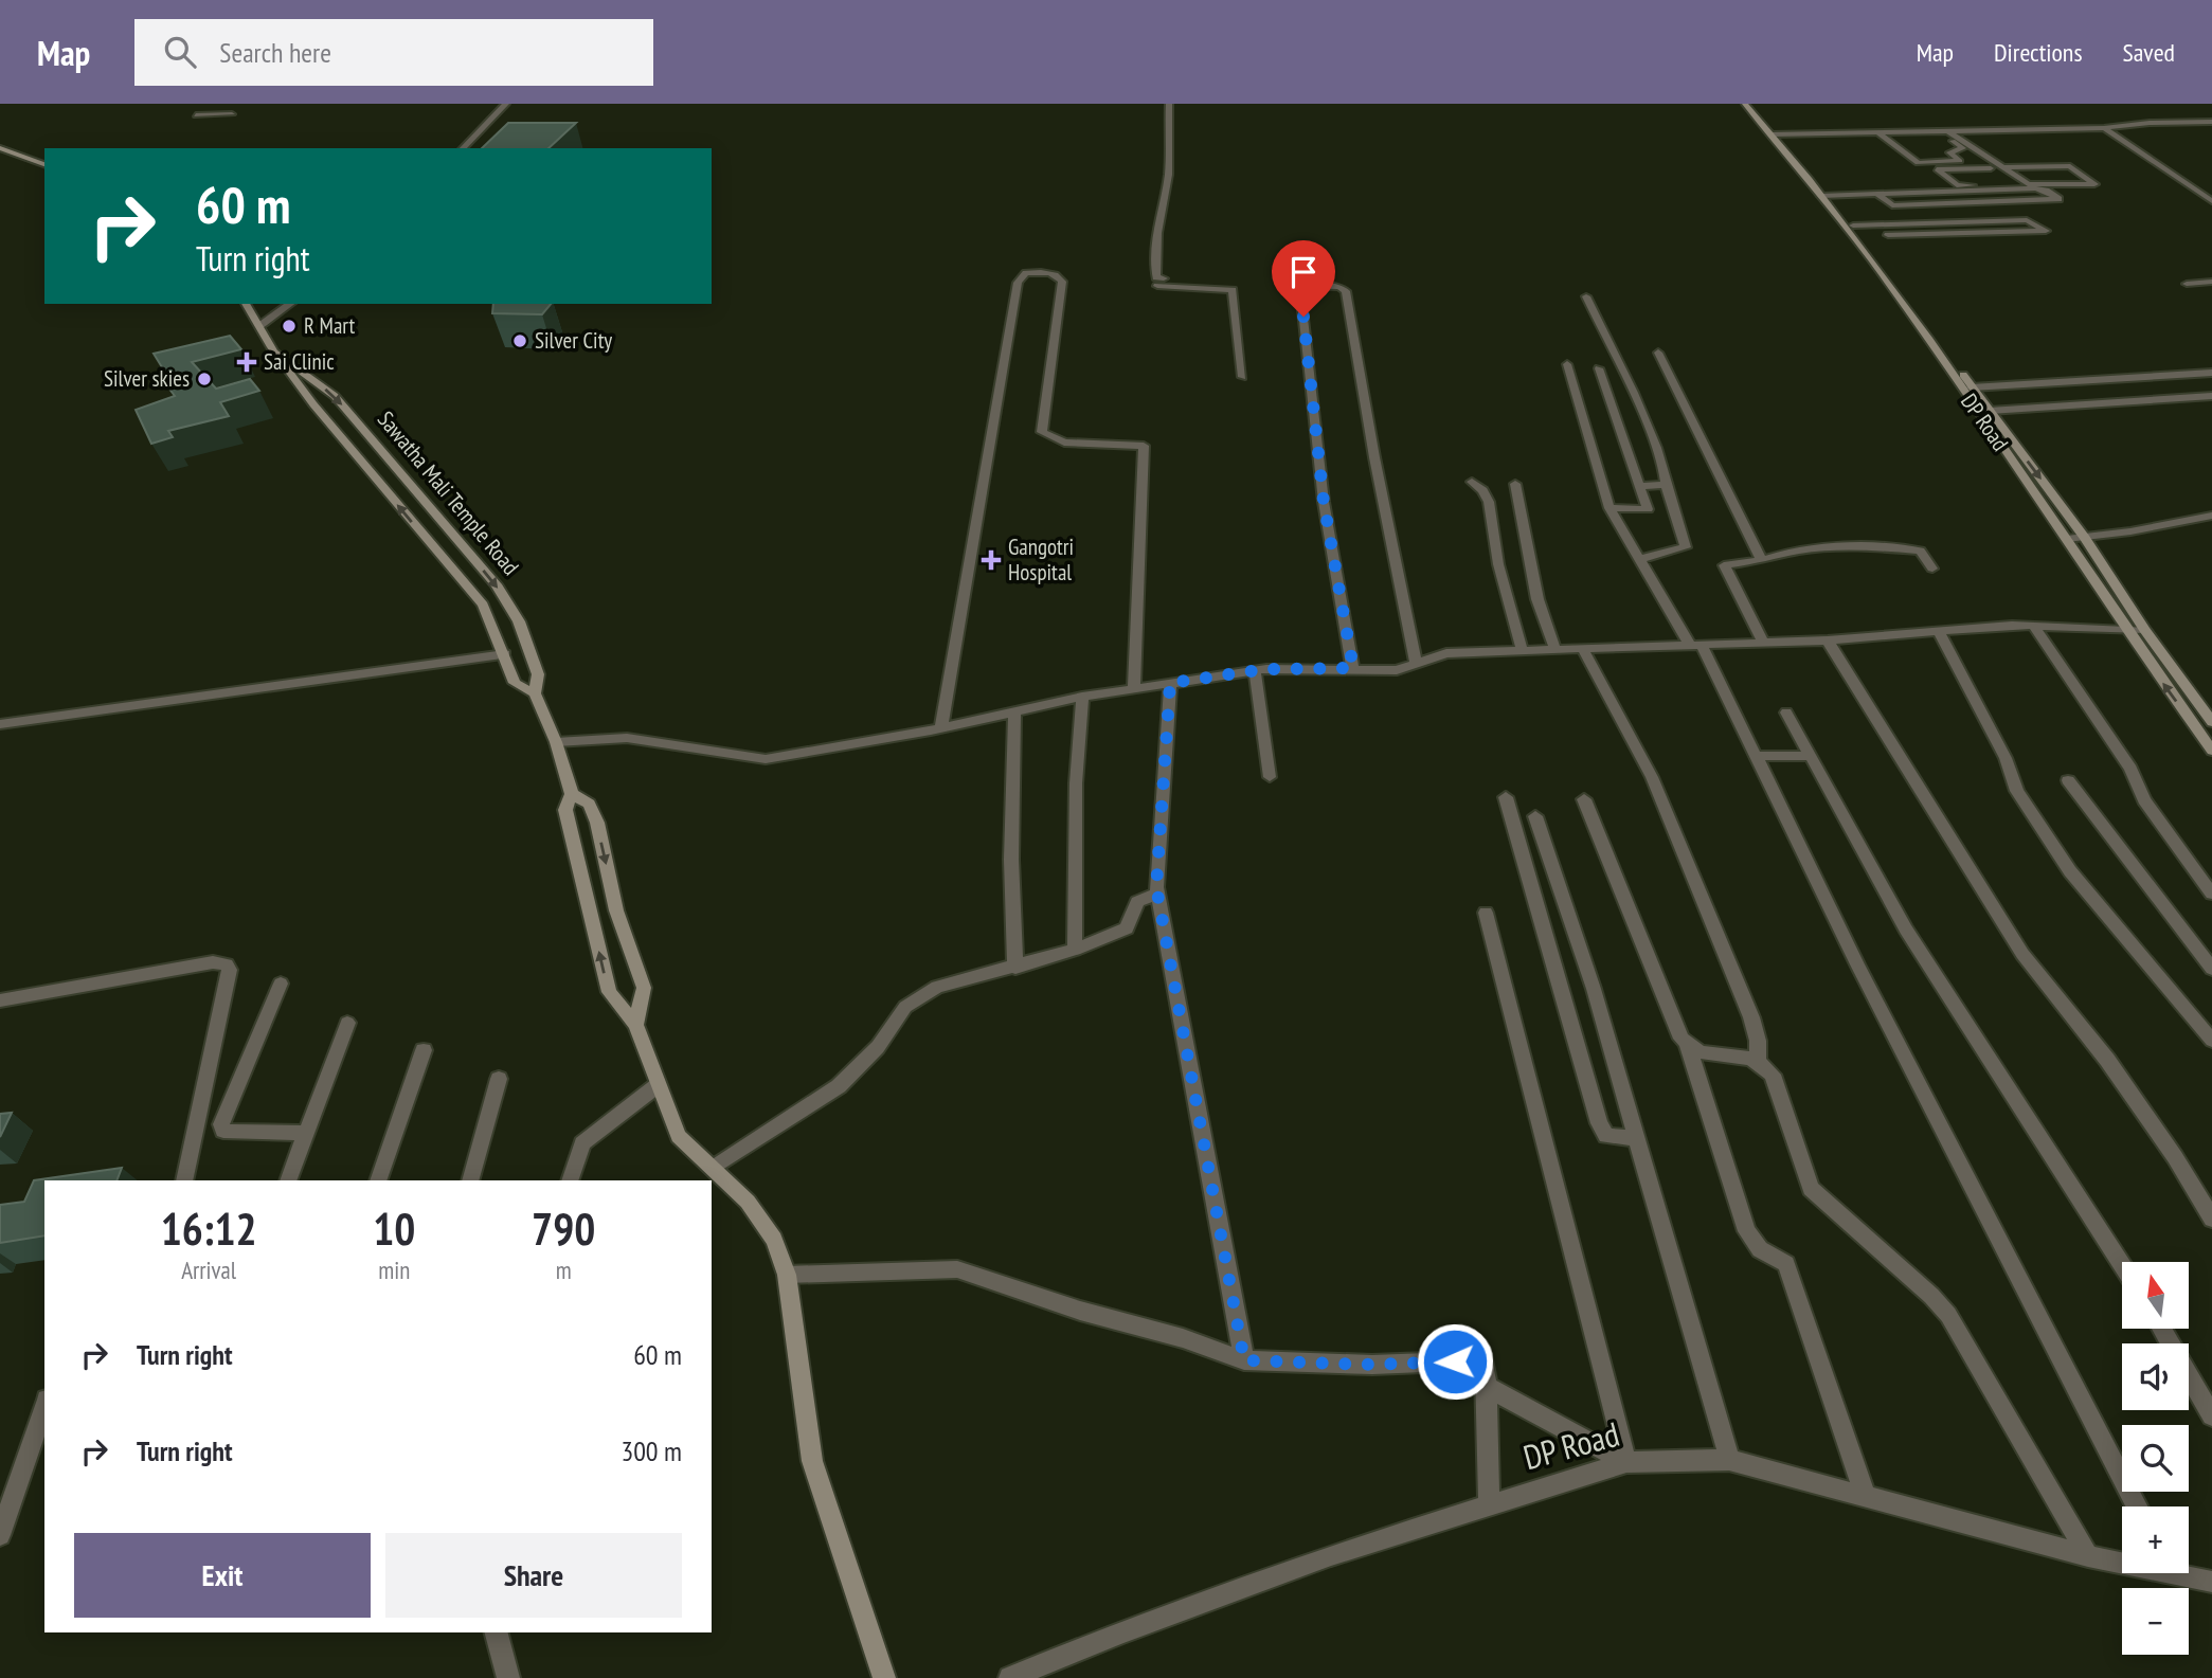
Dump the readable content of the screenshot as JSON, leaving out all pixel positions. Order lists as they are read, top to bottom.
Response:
{
  "streets": {
    "street": ["DP Road", "Sawatha Mali Temple Road"]
  },
  "places": {
    "other": ["R Mart", "Silver City", "Silver skies"],
    "health": ["Sai Clinic", "Gangotri Hospital"]
  },
  "north": "top",
  "page": {
    "header": "Map",
    "search": "Search here",
    "nav": ["Map", "Directions", "Saved"],
    "turn": ["60 m", "Turn right"],
    "eta": [
      "16:12",
      "Arrival",
      "10",
      "min",
      "790",
      "m"
    ],
    "map_buttons": ["+", "−"],
    "list": [
      {
        "name": "Turn right",
        "value": "60 m"
      },
      {
        "name": "Turn right",
        "value": "300 m"
      }
    ],
    "buttons": ["Exit", "Share"]
  }
}
